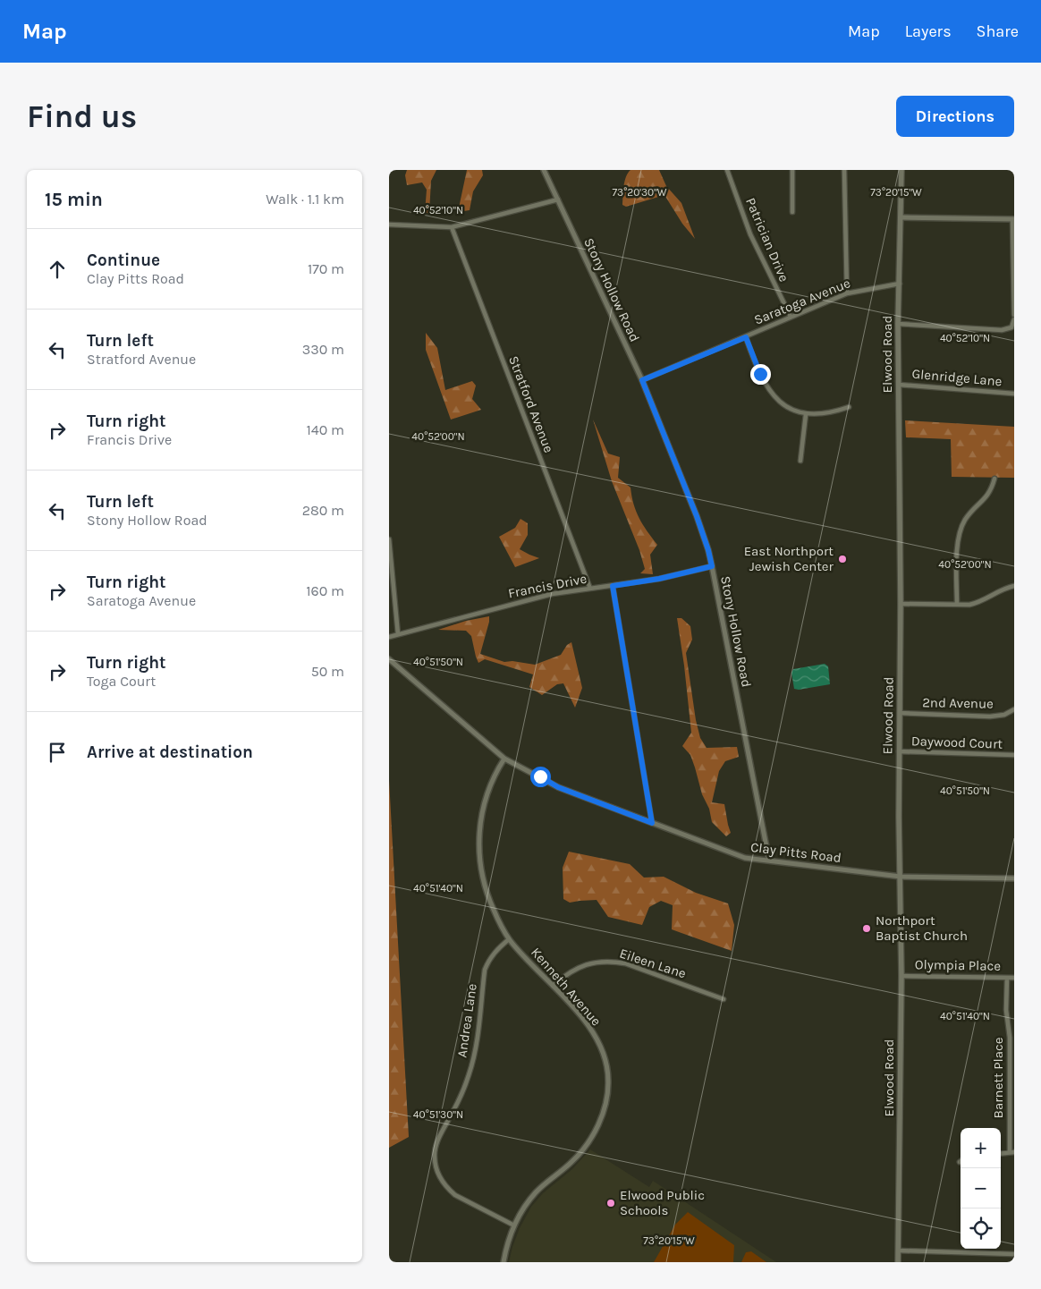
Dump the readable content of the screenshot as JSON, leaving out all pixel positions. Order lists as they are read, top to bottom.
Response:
{
  "streets": {
    "main road": ["Elwood Road"],
    "street": [
      "Patrician Drive",
      "Stony Hollow Road",
      "Saratoga Avenue",
      "Glenridge Lane",
      "Stratford Avenue",
      "Francis Drive",
      "2nd Avenue",
      "Daywood Court",
      "Clay Pitts Road",
      "Eileen Lane",
      "Olympia Place",
      "Kenneth Avenue",
      "Andrea Lane",
      "Barnett Place"
    ]
  },
  "crossings": [
    ["Patrician Drive", "Saratoga Avenue"],
    ["Stony Hollow Road", "Saratoga Avenue"],
    ["Stony Hollow Road", "Francis Drive"],
    ["Stony Hollow Road", "Clay Pitts Road"],
    ["Saratoga Avenue", "Elwood Road"],
    ["Elwood Road", "Glenridge Lane"],
    ["Elwood Road", "2nd Avenue"],
    ["Elwood Road", "Daywood Court"],
    ["Elwood Road", "Clay Pitts Road"],
    ["Elwood Road", "Olympia Place"],
    ["Stratford Avenue", "Francis Drive"],
    ["Clay Pitts Road", "Kenneth Avenue"],
    ["Eileen Lane", "Kenneth Avenue"],
    ["Olympia Place", "Barnett Place"],
    ["Kenneth Avenue", "Andrea Lane"]
  ],
  "places": ["East Northport Jewish Center", "Northport Baptist Church", "Elwood Public Schools"],
  "page": {
    "header": "Map",
    "nav": ["Map", "Layers", "Share"],
    "buttons": "Directions",
    "title": "Find us",
    "heading": ["15 min", "Walk · 1.1 km"],
    "list": [
      ["Continue", "Clay Pitts Road", "170 m"],
      ["Turn left", "Stratford Avenue", "330 m"],
      ["Turn right", "Francis Drive", "140 m"],
      ["Turn left", "Stony Hollow Road", "280 m"],
      ["Turn right", "Saratoga Avenue", "160 m"],
      ["Turn right", "Toga Court", "50 m"],
      "Arrive at destination"
    ],
    "map_buttons": ["+", "−"]
  },
  "coordinates": [
    "73°20'30\"W",
    "73°20'15\"W",
    "40°52'10\"N",
    "40°52'00\"N",
    "40°51'50\"N",
    "40°51'40\"N",
    "40°51'30\"N"
  ]
}
